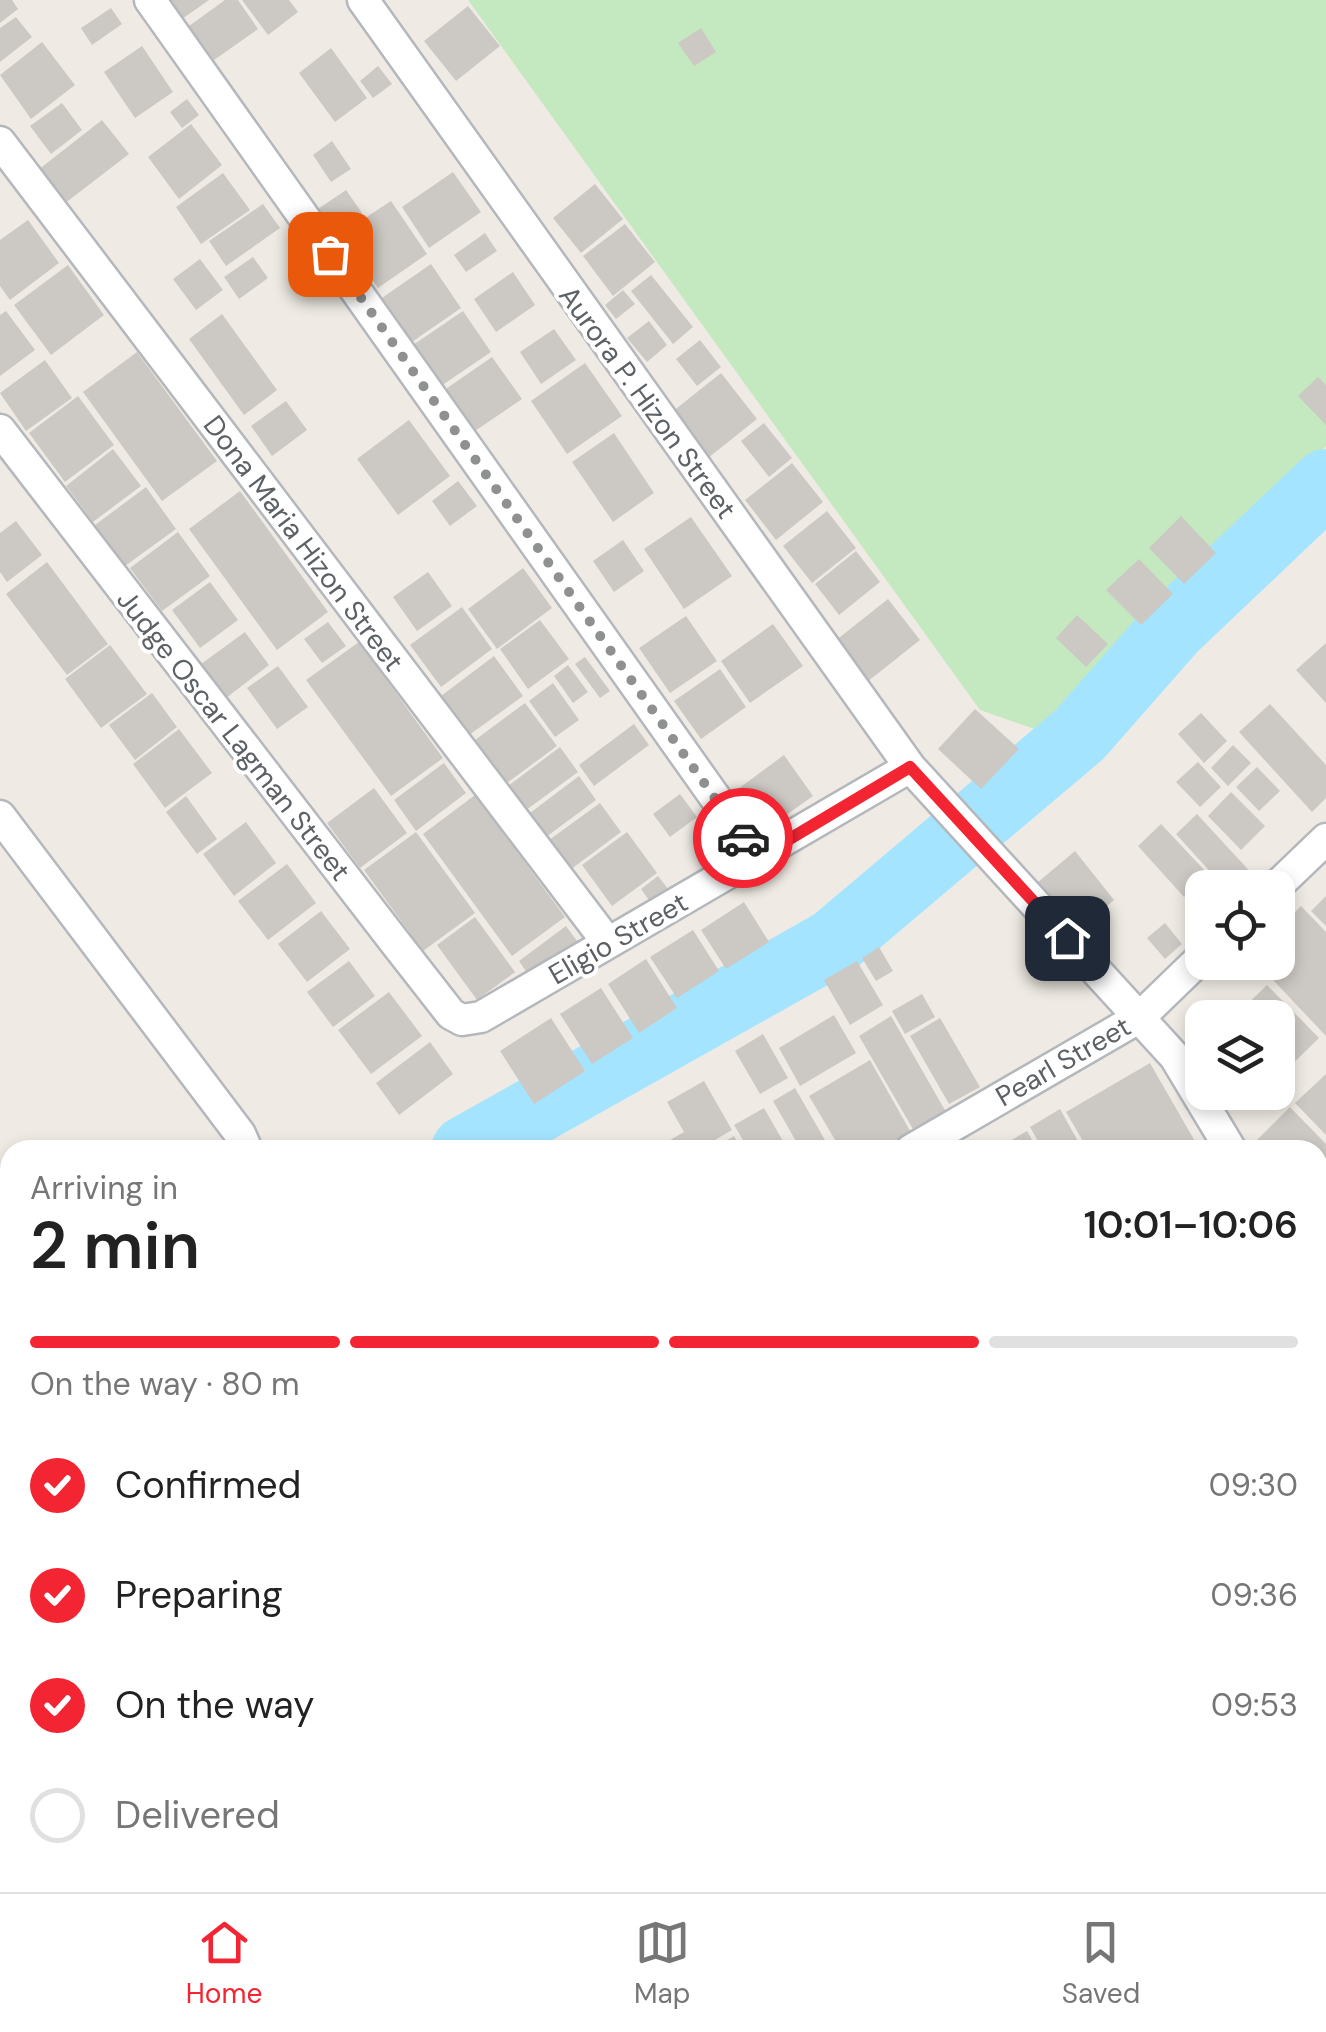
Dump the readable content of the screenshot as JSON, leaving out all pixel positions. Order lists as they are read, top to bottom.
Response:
{
  "streets": {
    "street": [
      "Aurora P. Hizon Street",
      "Dona Maria Hizon Street",
      "Judge Oscar Lagman Street",
      "Eligio Street",
      "Pearl Street"
    ]
  },
  "crossings": [
    ["Aurora P. Hizon Street", "Eligio Street"],
    ["Aurora P. Hizon Street", "Pearl Street"],
    ["Dona Maria Hizon Street", "Eligio Street"],
    ["Judge Oscar Lagman Street", "Eligio Street"]
  ],
  "page": {
    "heading": ["2 min", "Arriving in", "10:01–10:06"],
    "bar": "On the way · 80 m",
    "list": [
      ["Confirmed", "09:30"],
      ["Preparing", "09:36"],
      ["On the way", "09:53"],
      "Delivered"
    ],
    "tabs": ["Home", "Map", "Saved"]
  }
}
